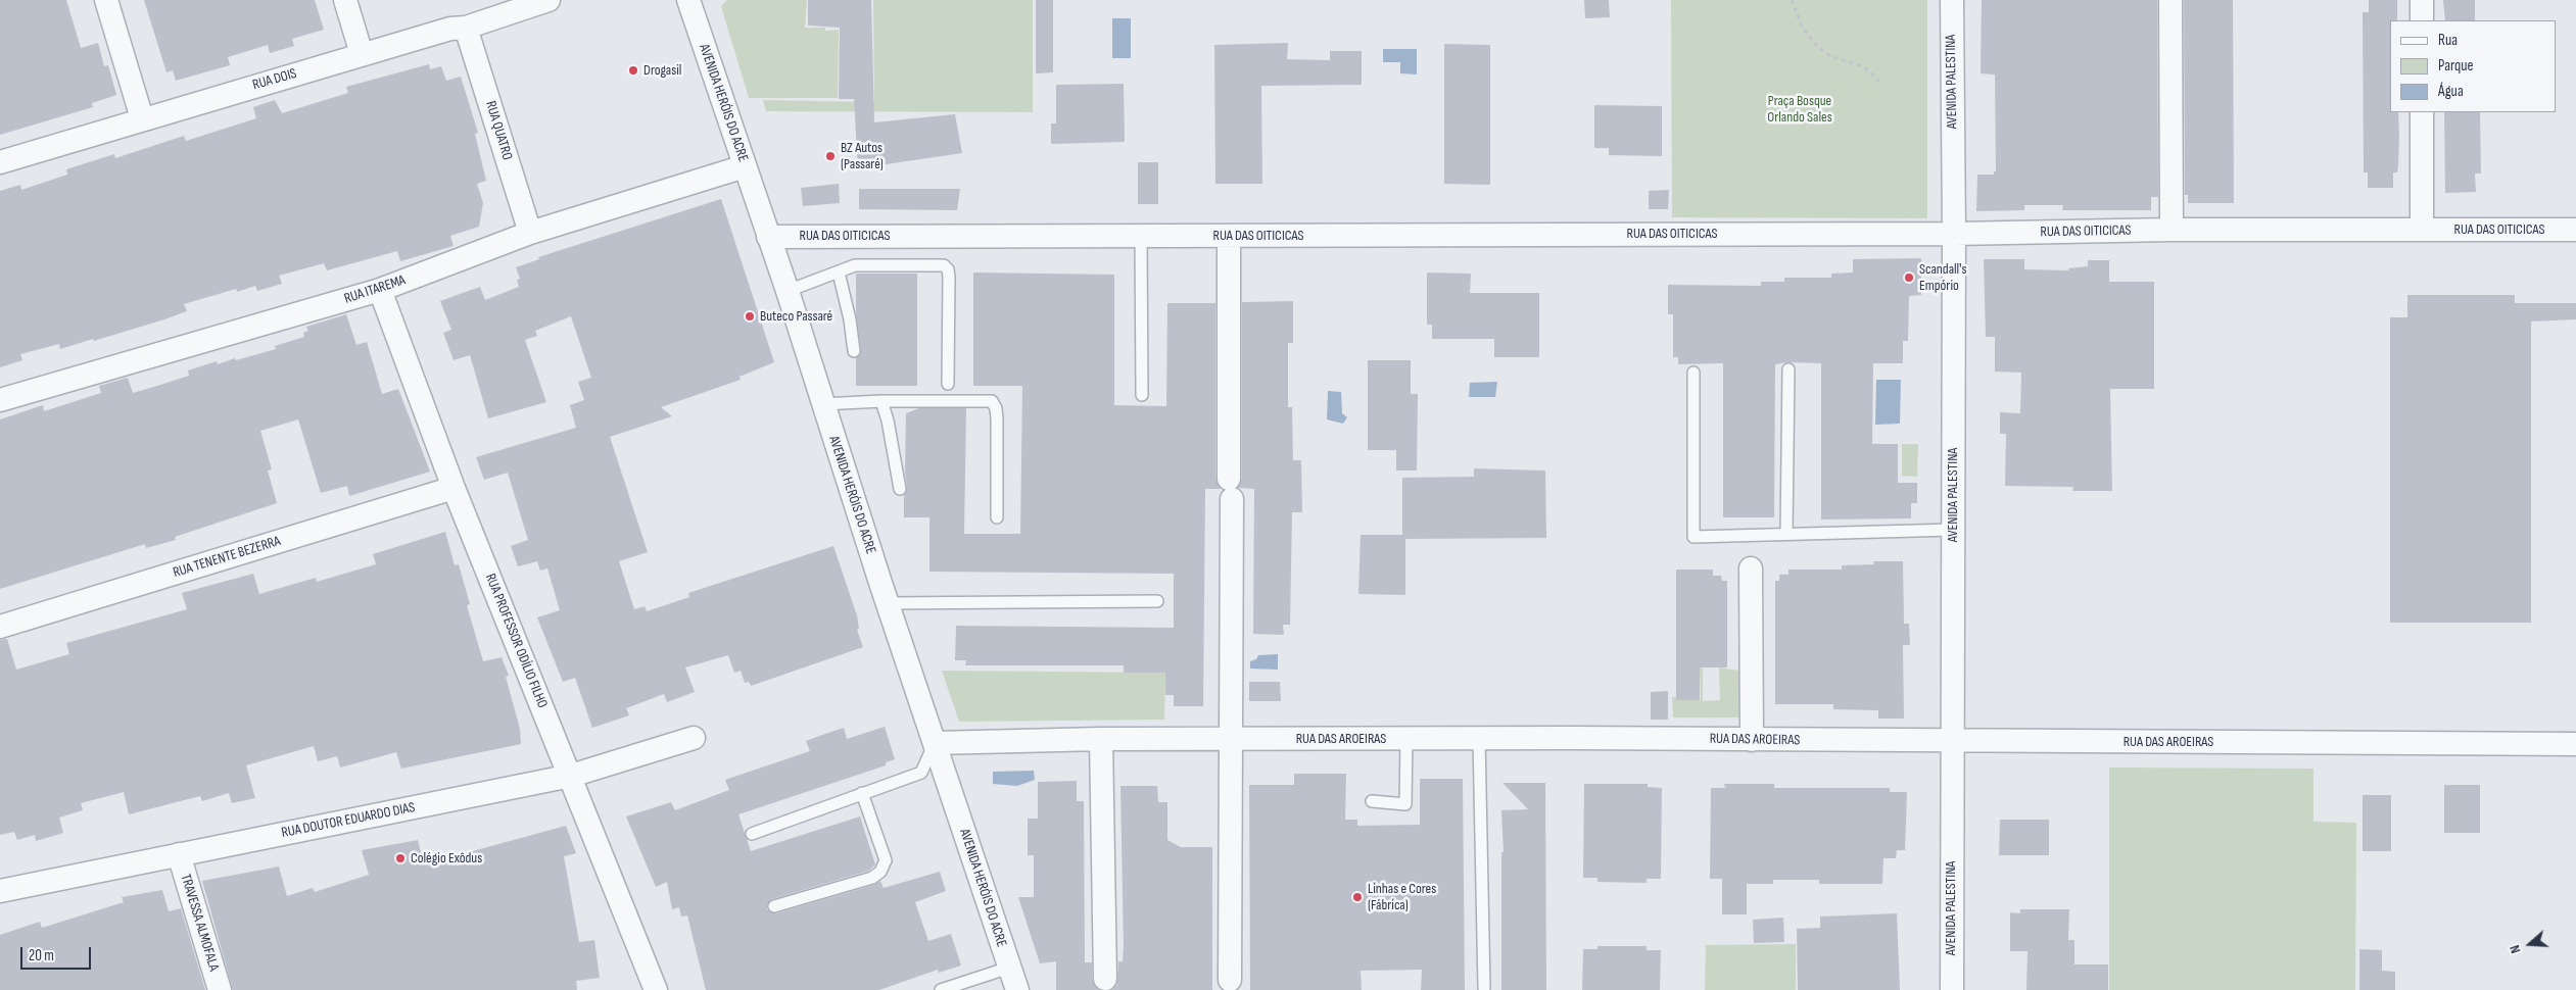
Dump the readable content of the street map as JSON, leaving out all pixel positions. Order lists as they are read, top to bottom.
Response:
{
  "streets": {
    "street": [
      "RUA DOIS",
      "AVENIDA PALESTINA",
      "AVENIDA HERÓIS DO ACRE",
      "RUA QUATRO",
      "RUA DAS OITICICAS",
      "RUA ITAREMA",
      "RUA TENENTE BEZERRA",
      "RUA PROFESSOR ODÍLIO FILHO",
      "RUA DAS AROEIRAS",
      "RUA DOUTOR EDUARDO DIAS",
      "TRAVESSA ALMOFALA"
    ]
  },
  "crossings": [
    ["RUA DOIS", "RUA QUATRO"],
    ["AVENIDA PALESTINA", "RUA DAS OITICICAS"],
    ["AVENIDA PALESTINA", "RUA DAS AROEIRAS"],
    ["AVENIDA HERÓIS DO ACRE", "RUA DAS OITICICAS"],
    ["AVENIDA HERÓIS DO ACRE", "RUA ITAREMA"],
    ["AVENIDA HERÓIS DO ACRE", "RUA DAS AROEIRAS"],
    ["RUA QUATRO", "RUA ITAREMA"],
    ["RUA ITAREMA", "RUA PROFESSOR ODÍLIO FILHO"],
    ["RUA TENENTE BEZERRA", "RUA PROFESSOR ODÍLIO FILHO"],
    ["RUA PROFESSOR ODÍLIO FILHO", "RUA DOUTOR EDUARDO DIAS"],
    ["RUA DOUTOR EDUARDO DIAS", "TRAVESSA ALMOFALA"]
  ],
  "parks": ["Praça Bosque Orlando Sales"],
  "places": [
    "Drogasil",
    "BZ Autos (Passaré)",
    "Scandall's Empório",
    "Buteco Passaré",
    "Colégio Exôdus",
    "Linhas e Cores (Fábrica)"
  ],
  "legend": ["Rua", "Parque", "Água"],
  "scale_bar": "20 m",
  "north": "left"
}
